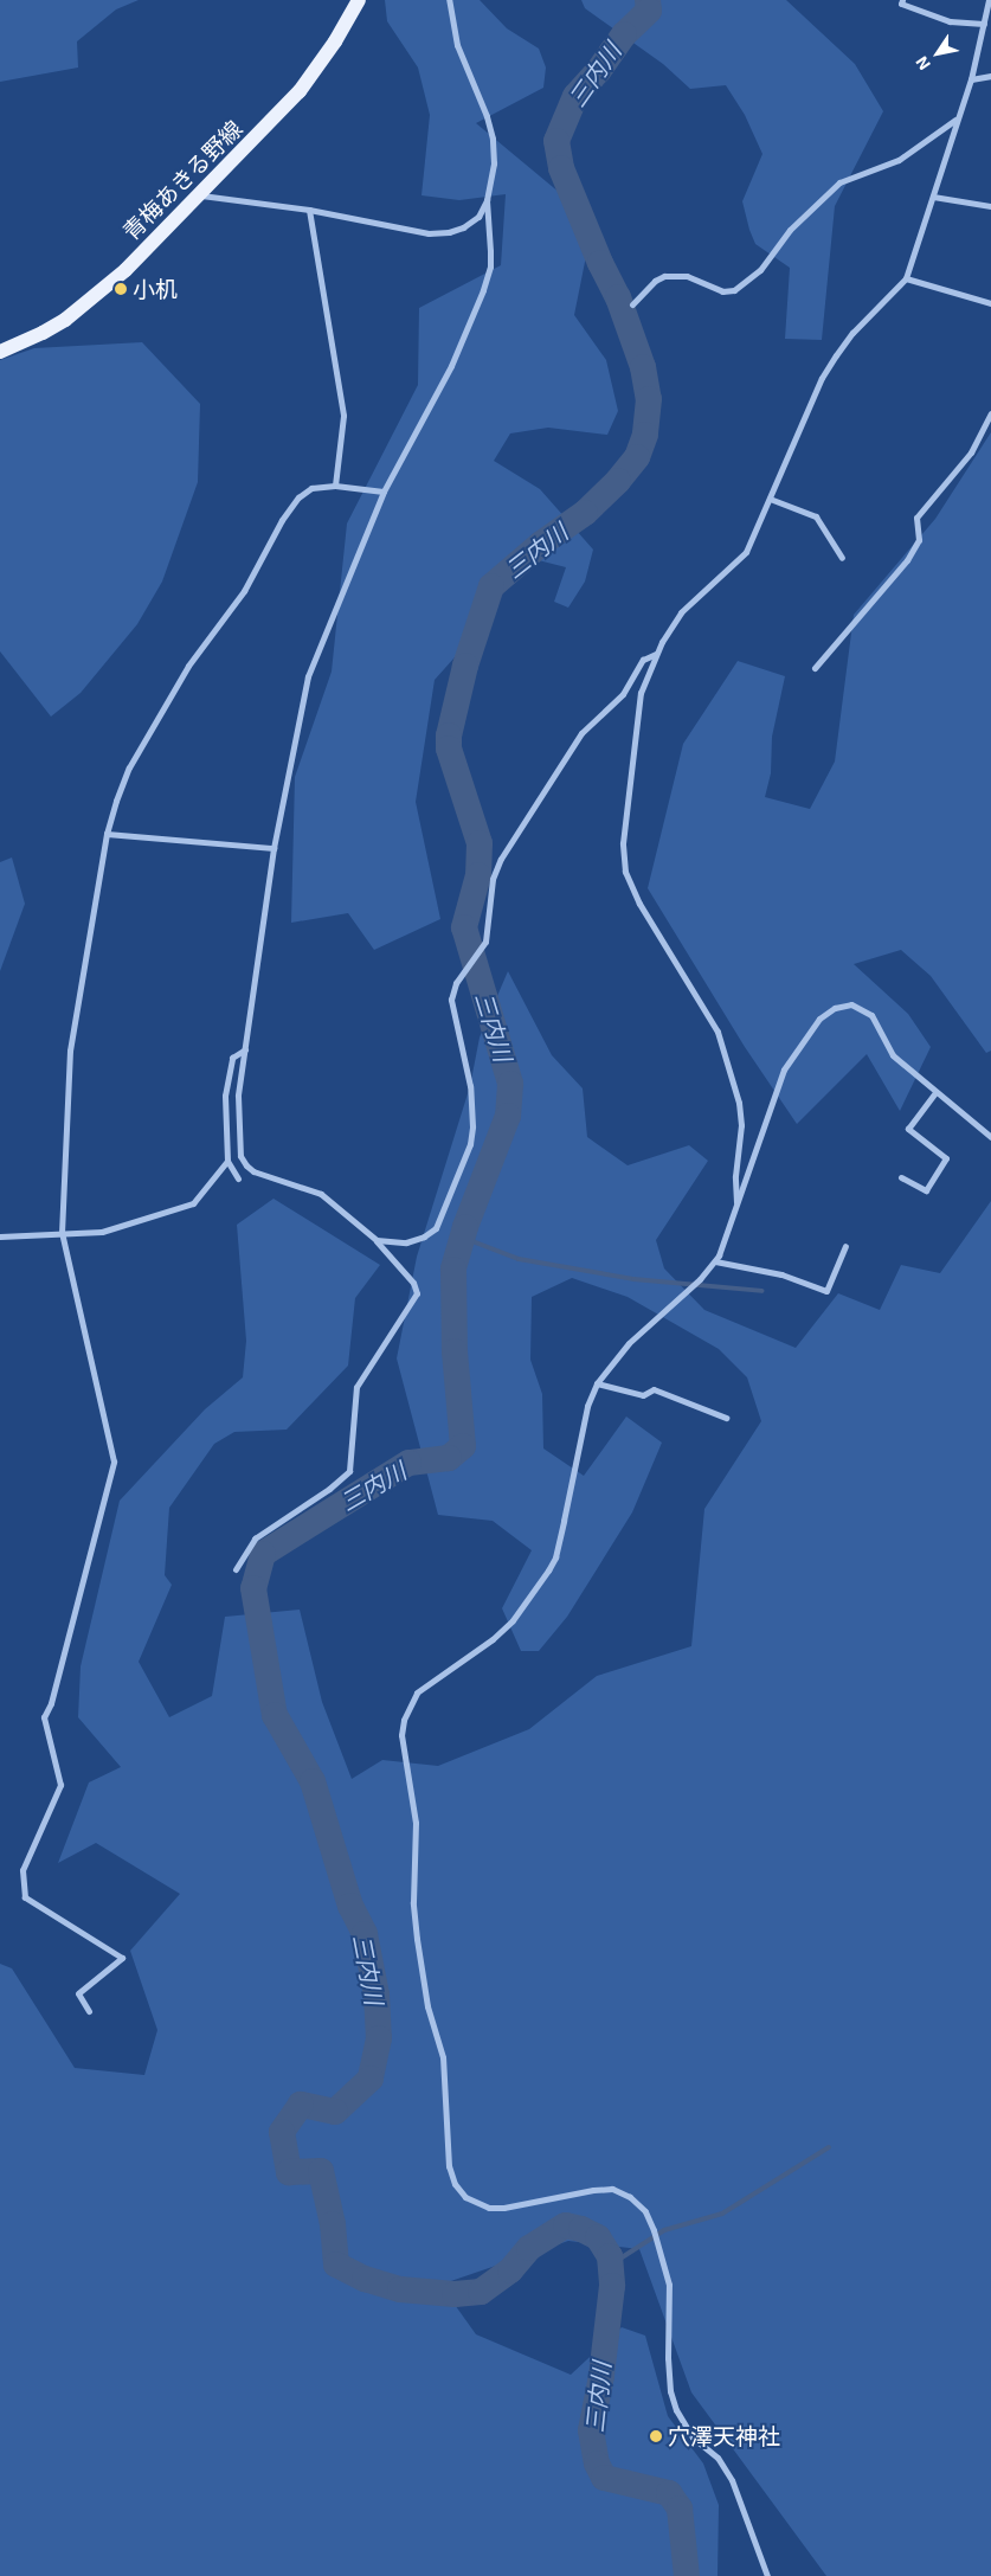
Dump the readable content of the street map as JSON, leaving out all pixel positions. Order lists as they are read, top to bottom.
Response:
{
  "streets": {
    "main road": ["青梅あきる野線"]
  },
  "water": ["三内川"],
  "places": ["小机", "穴澤天神社"],
  "north": "bottom left"
}
